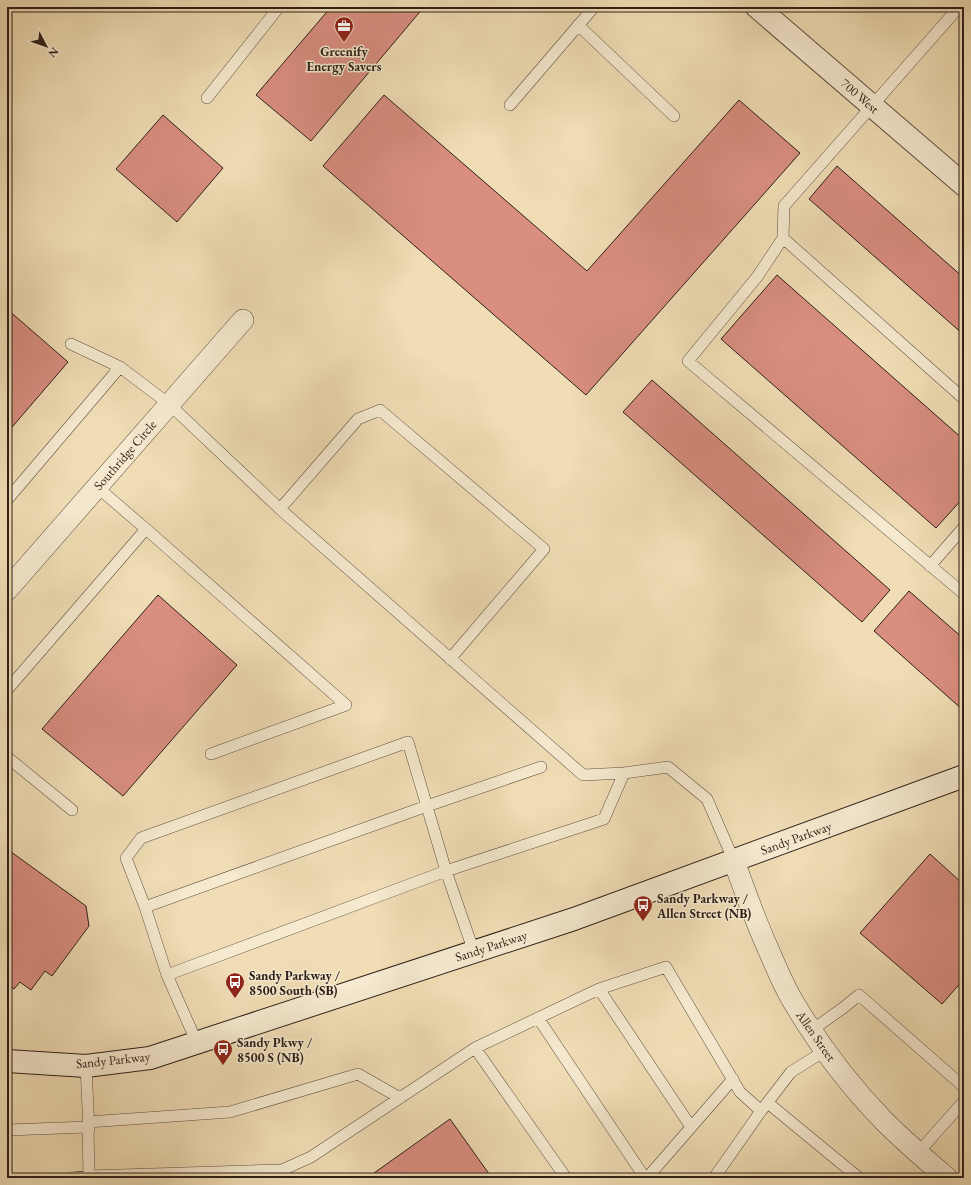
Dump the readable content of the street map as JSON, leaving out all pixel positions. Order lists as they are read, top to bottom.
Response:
{
  "streets": {
    "main road": ["700 West", "Sandy Parkway"],
    "street": ["Southridge Circle", "Allen Street"]
  },
  "crossings": [
    ["Sandy Parkway", "Allen Street"]
  ],
  "places": {
    "office": ["Greenify Energy Savers"],
    "bus stop": ["Sandy Parkway / Allen Street (NB)", "Sandy Parkway / 8500 South (SB)", "Sandy Pkwy / 8500 S (NB)"]
  },
  "north": "bottom right"
}
